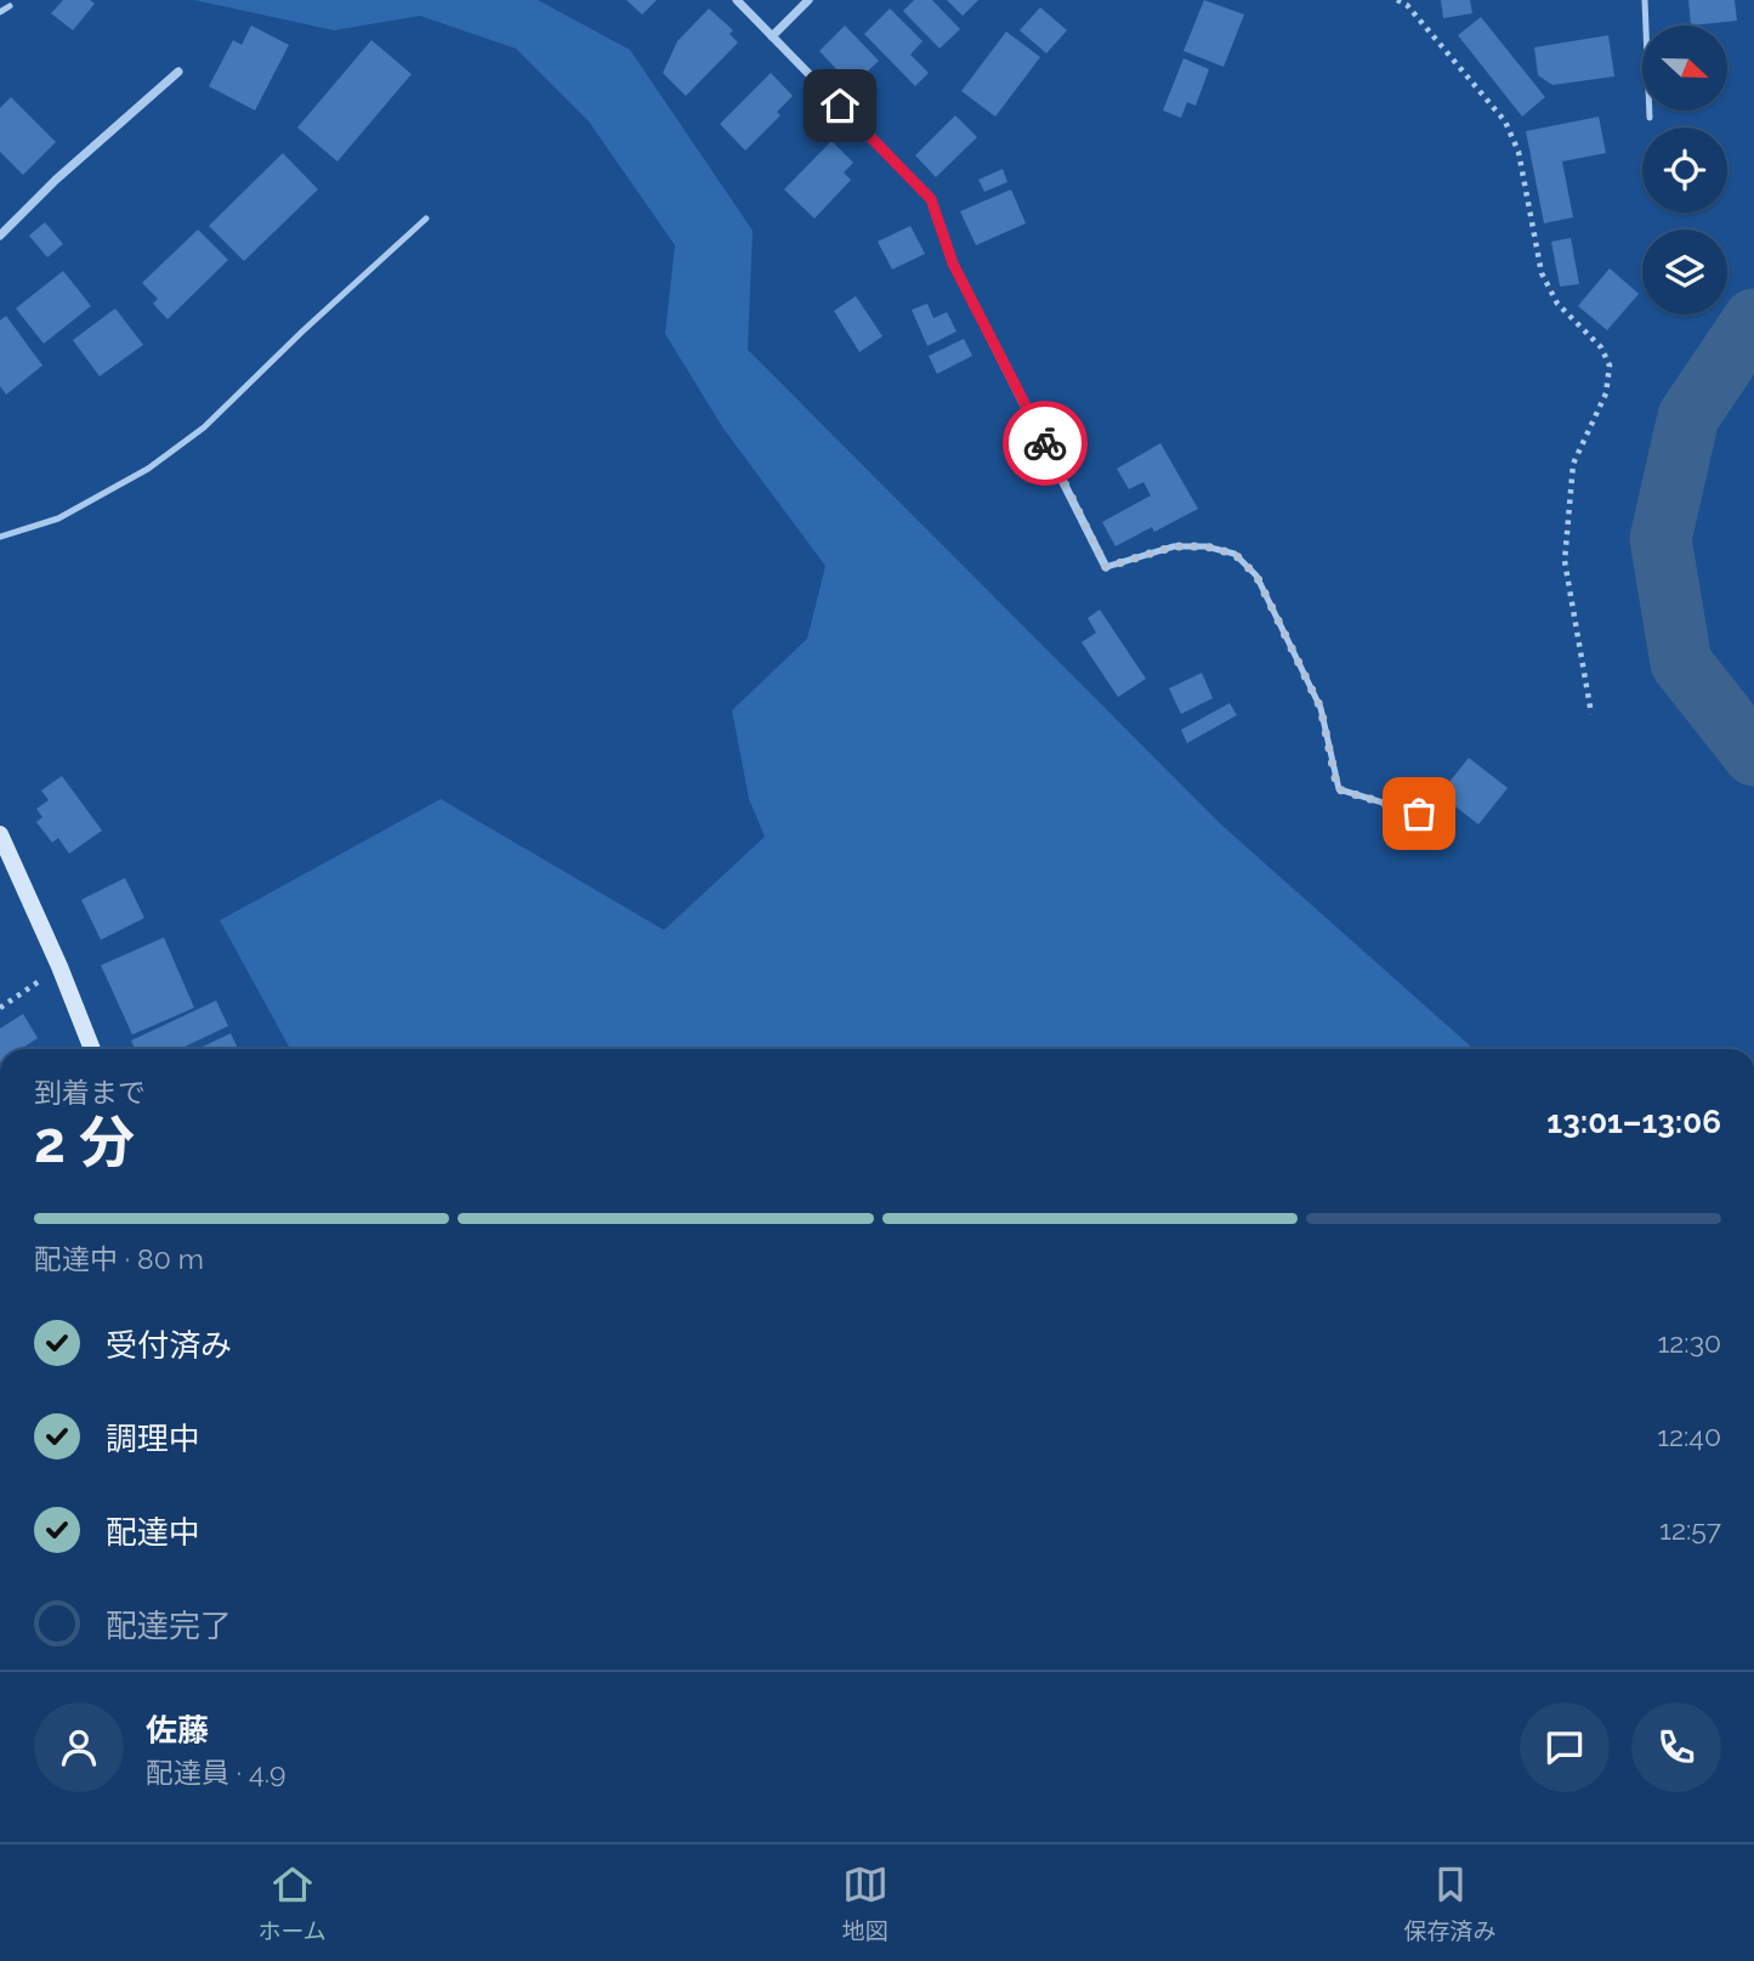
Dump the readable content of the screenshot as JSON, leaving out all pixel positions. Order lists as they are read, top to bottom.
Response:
{
  "north": "right",
  "page": {
    "heading": ["2 分", "到着まで", "13:01–13:06"],
    "panel": ["佐藤", "配達員 · 4.9"],
    "bar": "配達中 · 80 m",
    "list": [
      ["受付済み", "12:30"],
      ["調理中", "12:40"],
      ["配達中", "12:57"],
      "配達完了"
    ],
    "tabs": ["ホーム", "地図", "保存済み"]
  }
}
